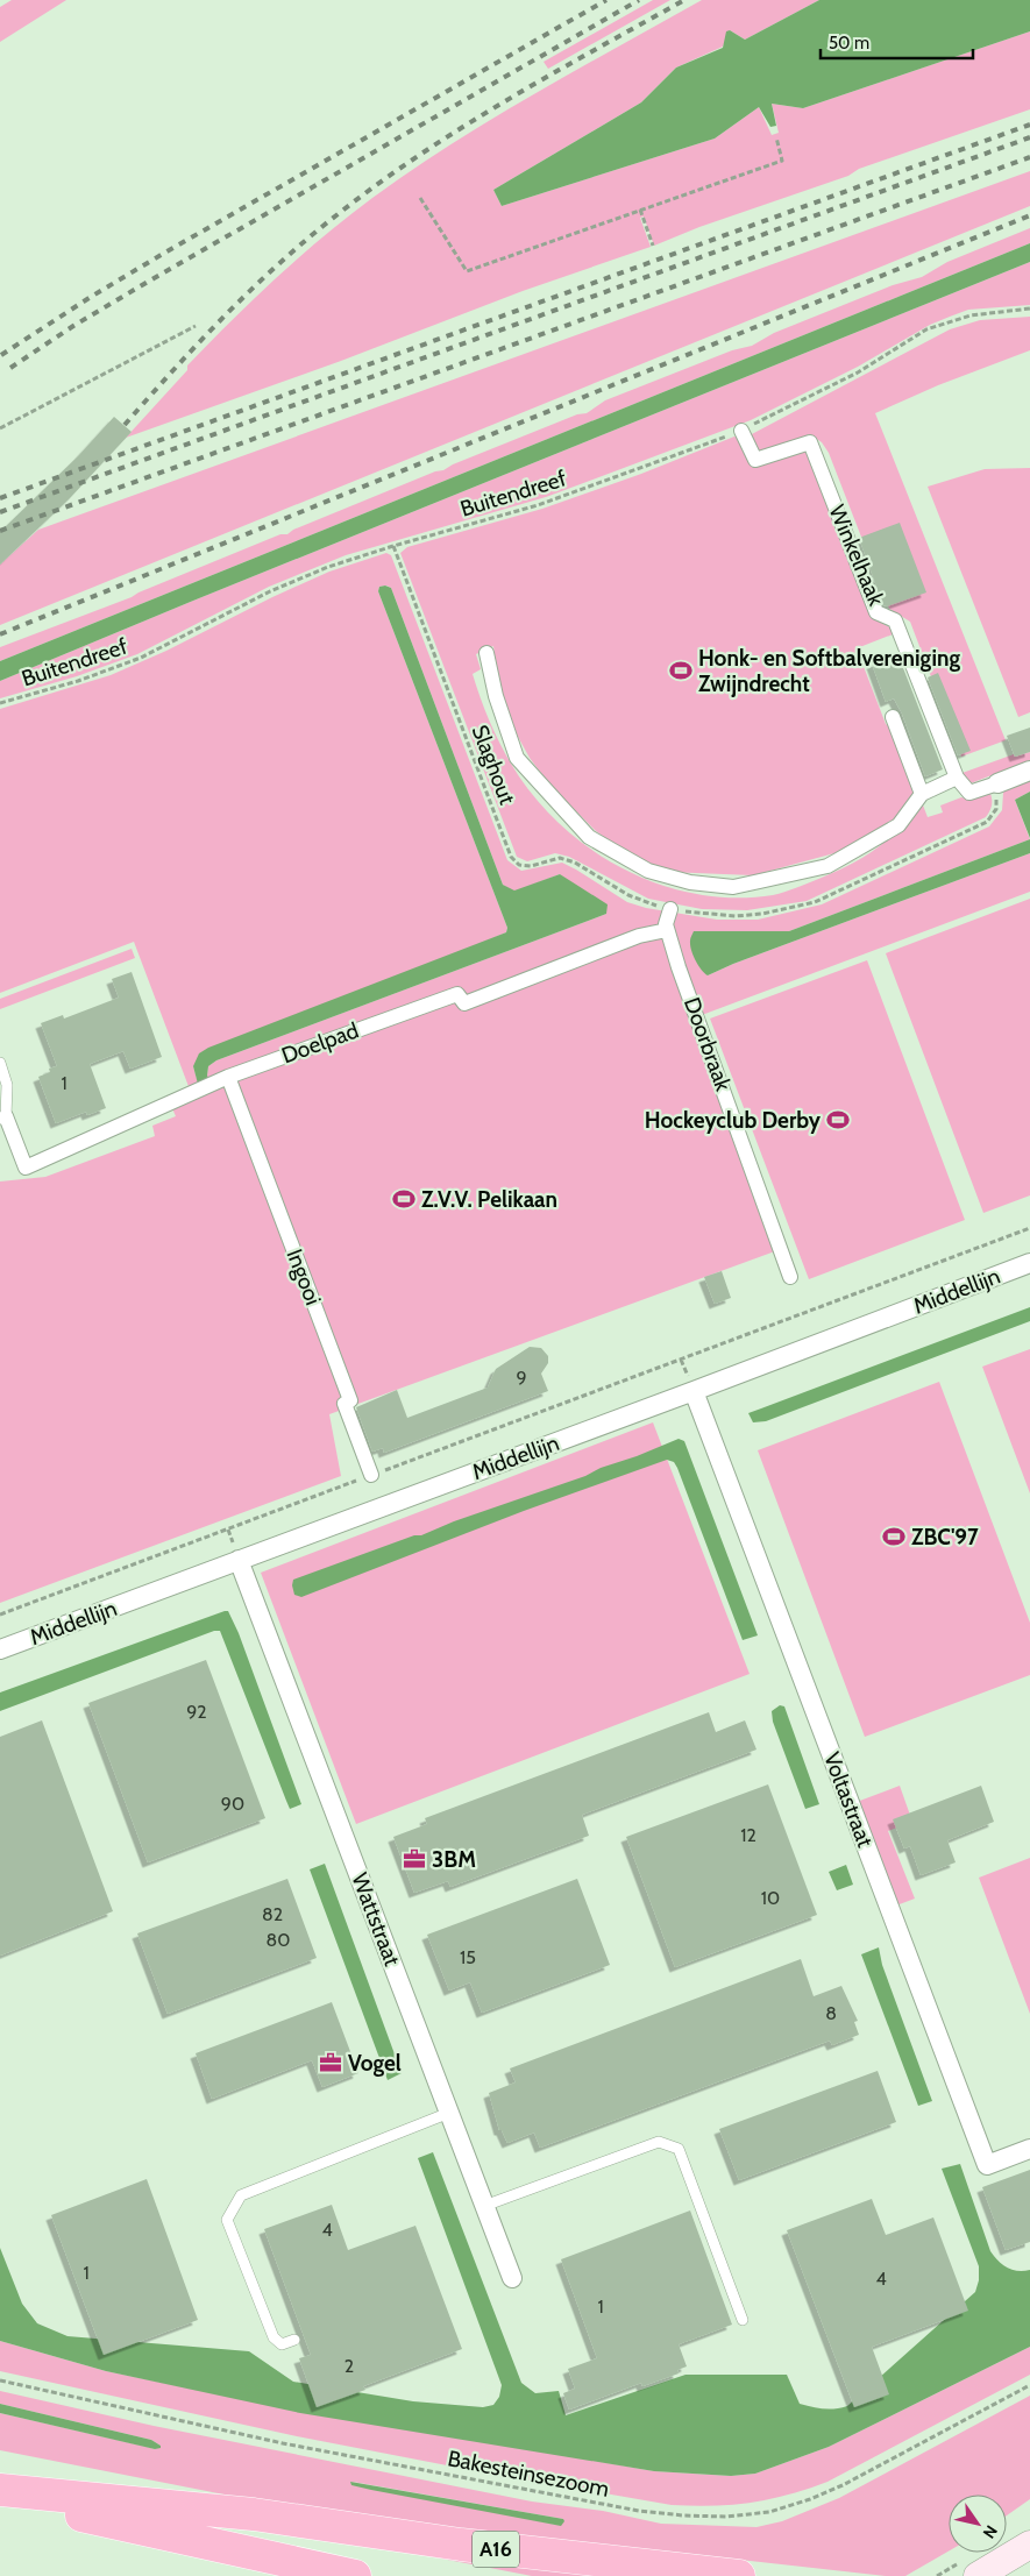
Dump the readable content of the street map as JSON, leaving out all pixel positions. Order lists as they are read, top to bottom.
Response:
{
  "streets": {
    "highway": ["A16"],
    "street": [
      "Winkelhaak",
      "Doelpad",
      "Doorbraak",
      "Ingooi",
      "Middellijn",
      "Voltastraat",
      "Wattstraat"
    ],
    "path": ["Buitendreef", "Slaghout", "Bakesteinsezoom"]
  },
  "crossings": [
    ["Buitendreef", "Winkelhaak"],
    ["Buitendreef", "Slaghout"],
    ["Doelpad", "Doorbraak"],
    ["Doelpad", "Ingooi"],
    ["Middellijn", "Voltastraat"],
    ["Middellijn", "Wattstraat"]
  ],
  "places": {
    "sports": [
      "Honk- en Softbalvereniging Zwijndrecht",
      "Hockeyclub Derby",
      "Z.V.V. Pelikaan",
      "ZBC'97"
    ],
    "office": ["3BM", "Vogel"]
  },
  "house_numbers": [
    "1",
    "9",
    "92",
    "90",
    "12",
    "10",
    "82",
    "80",
    "15",
    "8",
    "4",
    "1",
    "4",
    "1",
    "2"
  ],
  "scale_bar": "50 m",
  "north": "bottom right"
}
